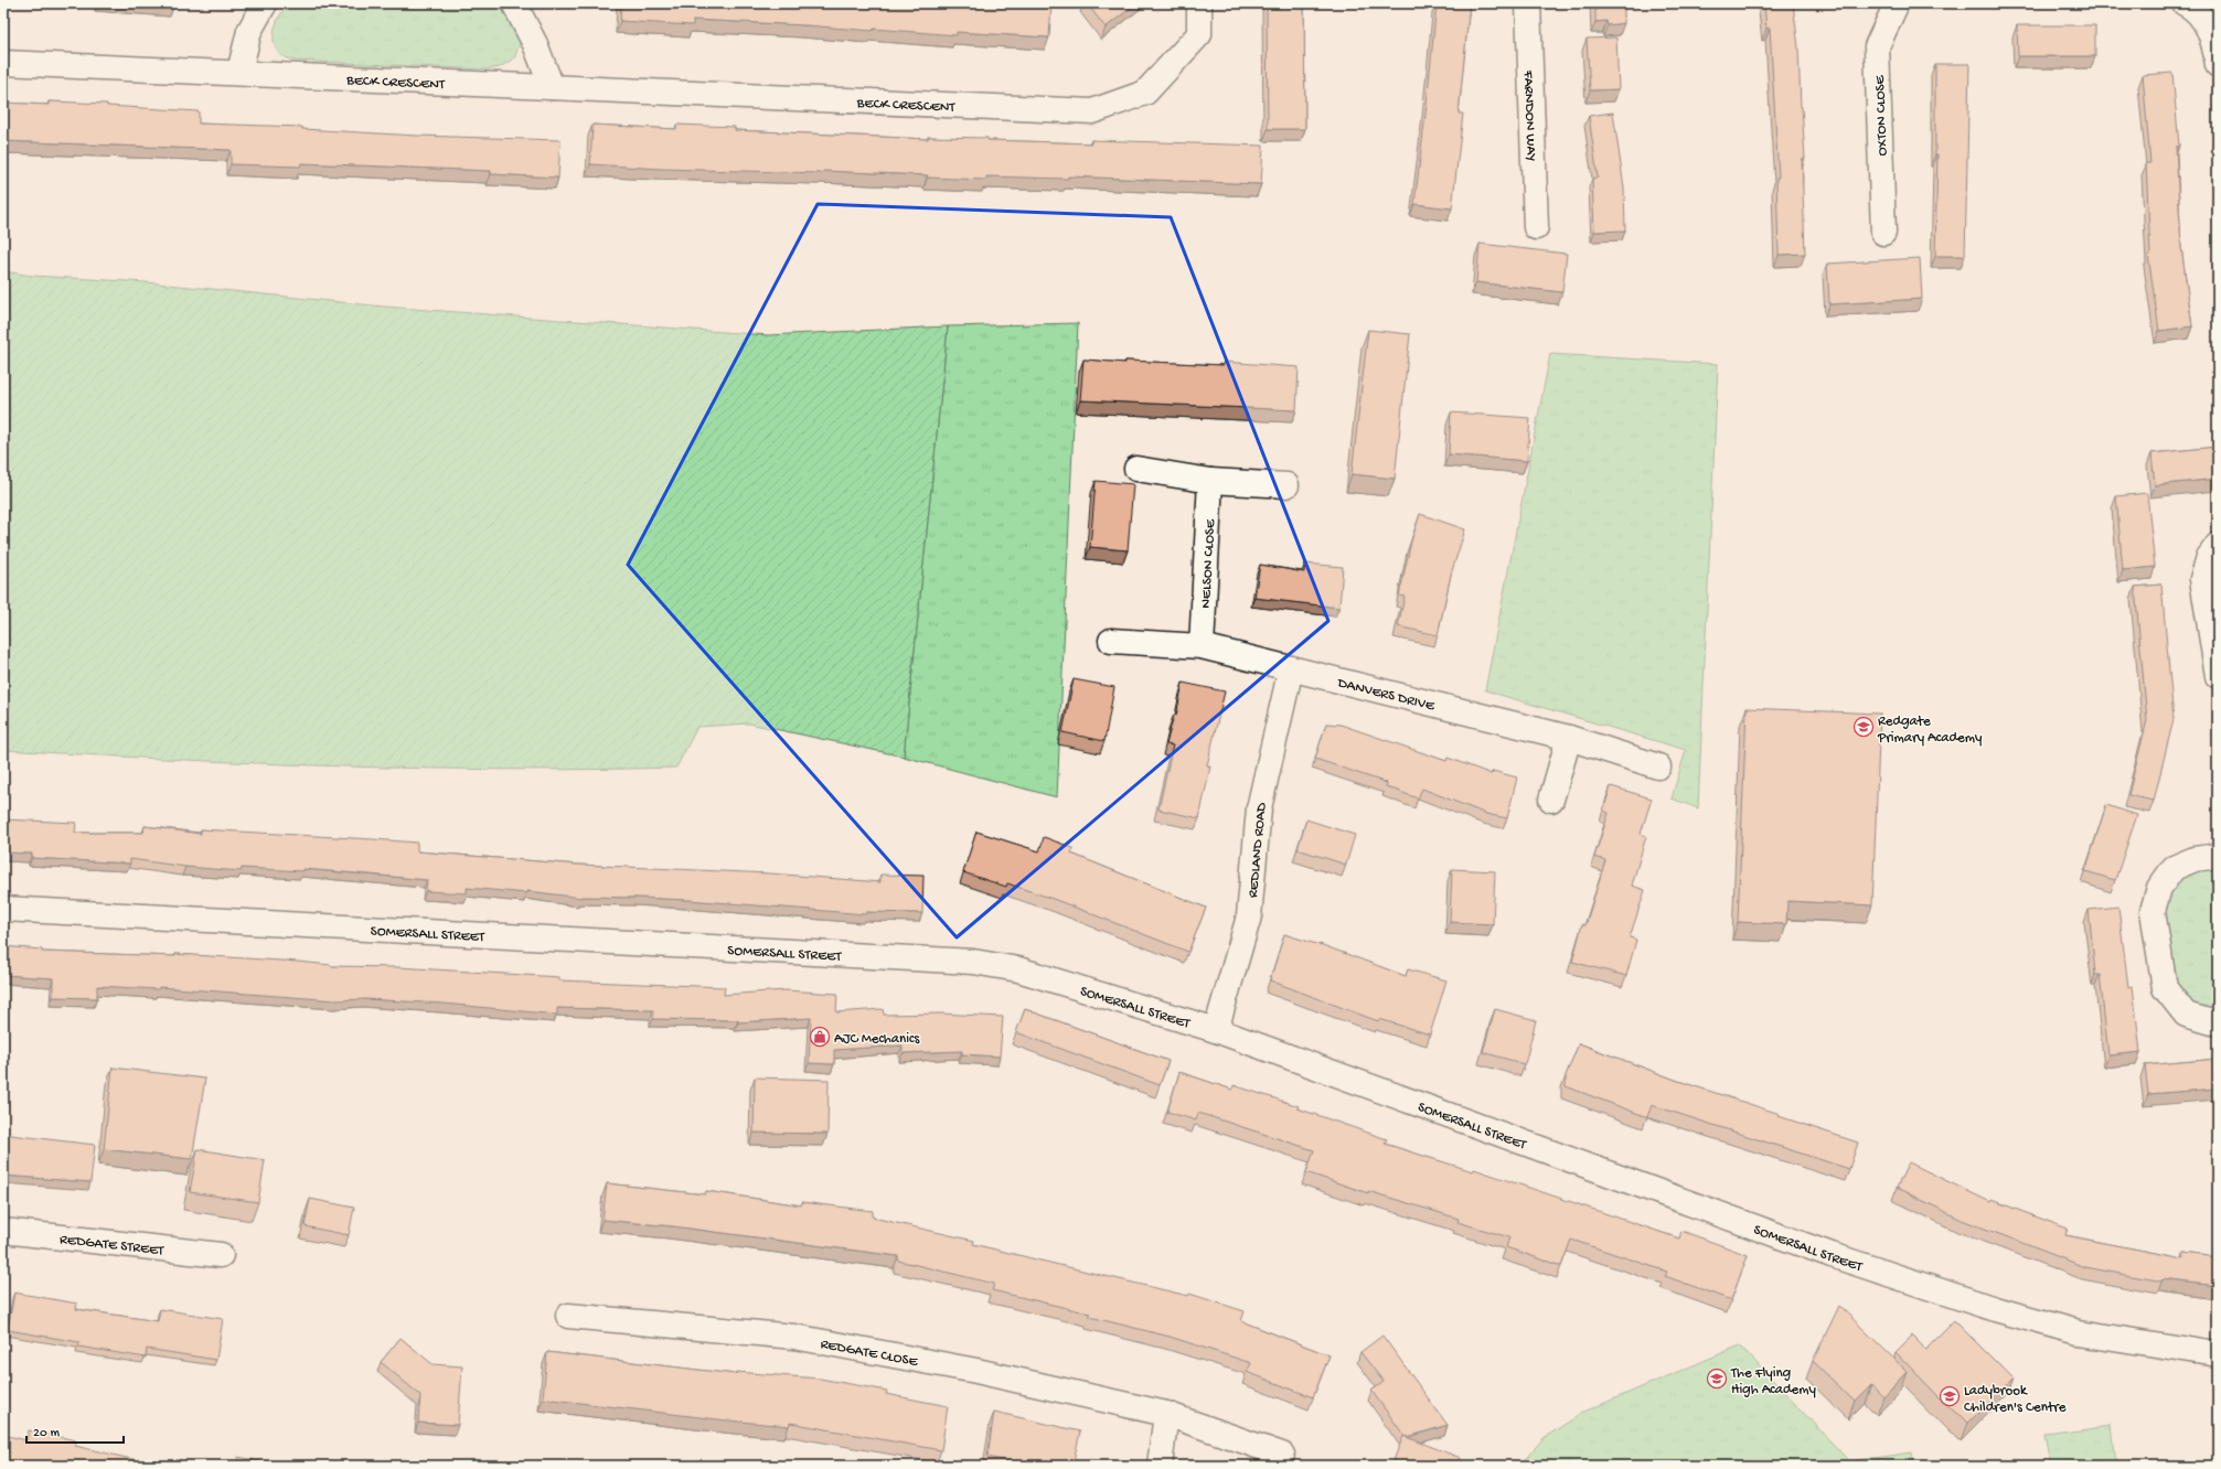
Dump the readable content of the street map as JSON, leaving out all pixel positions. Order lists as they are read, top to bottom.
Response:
{
  "streets": {
    "street": [
      "BECK CRESCENT",
      "FARNDON WAY",
      "OXTON CLOSE",
      "NELSON CLOSE",
      "DANVERS DRIVE",
      "REDLAND ROAD",
      "SOMERSALL STREET",
      "REDGATE STREET",
      "REDGATE CLOSE"
    ]
  },
  "crossings": [
    ["NELSON CLOSE", "DANVERS DRIVE"],
    ["DANVERS DRIVE", "REDLAND ROAD"],
    ["REDLAND ROAD", "SOMERSALL STREET"]
  ],
  "places": {
    "school or university": ["Redgate Primary Academy", "The Flying High Academy", "Ladybrook Children's Centre"],
    "shop": ["AJC Mechanics"]
  },
  "scale_bar": "20 m"
}
